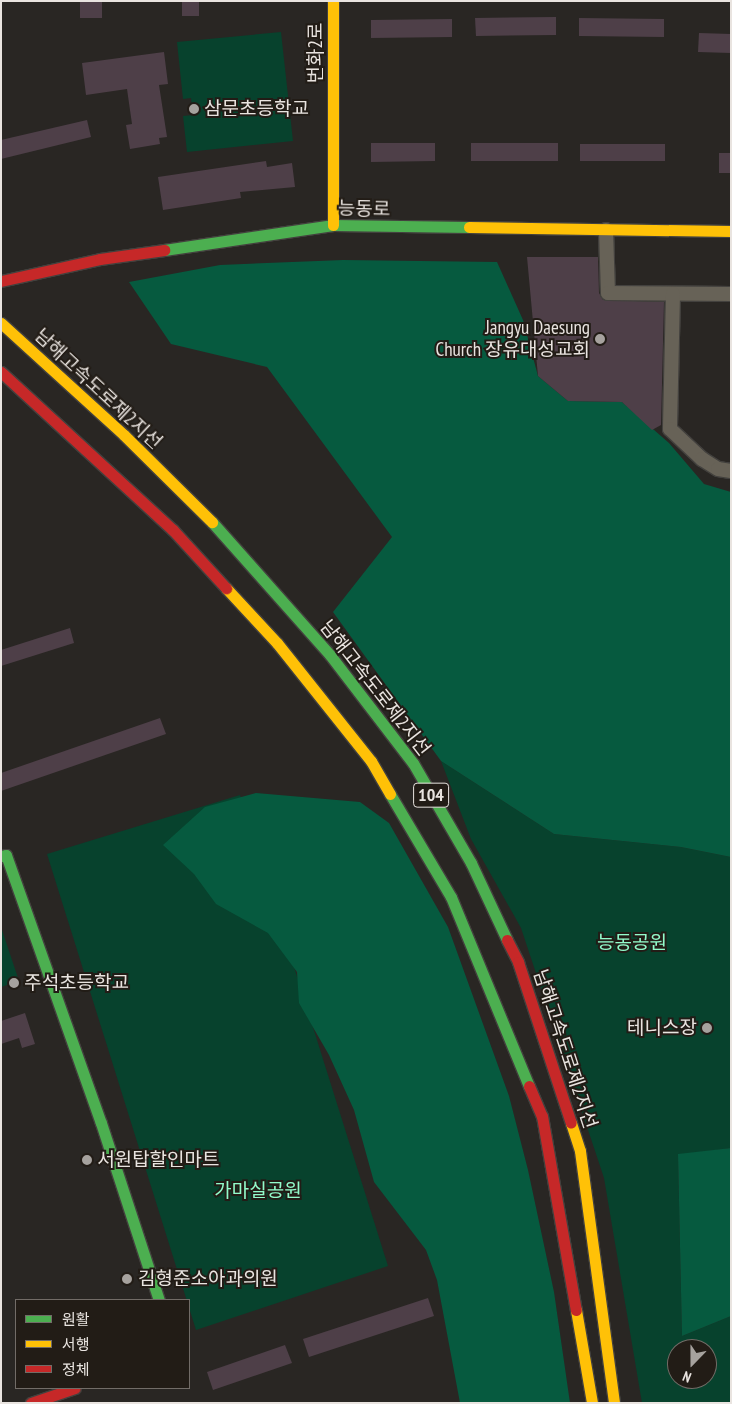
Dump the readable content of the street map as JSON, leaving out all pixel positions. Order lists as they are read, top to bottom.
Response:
{
  "streets": {
    "main road": [
      "번화2로",
      "능동로",
      "남해고속도로제2지선",
      "104"
    ]
  },
  "crossings": [
    ["번화2로", "능동로"]
  ],
  "parks": ["능동공원", "가마실공원"],
  "places": [
    "삼문초등학교",
    "Jangyu Daesung Church 장유대성교회",
    "주석초등학교",
    "테니스장",
    "서원탑할인마트",
    "김형준소아과의원"
  ],
  "legend": ["원활", "서행", "정체"],
  "north": "bottom"
}
